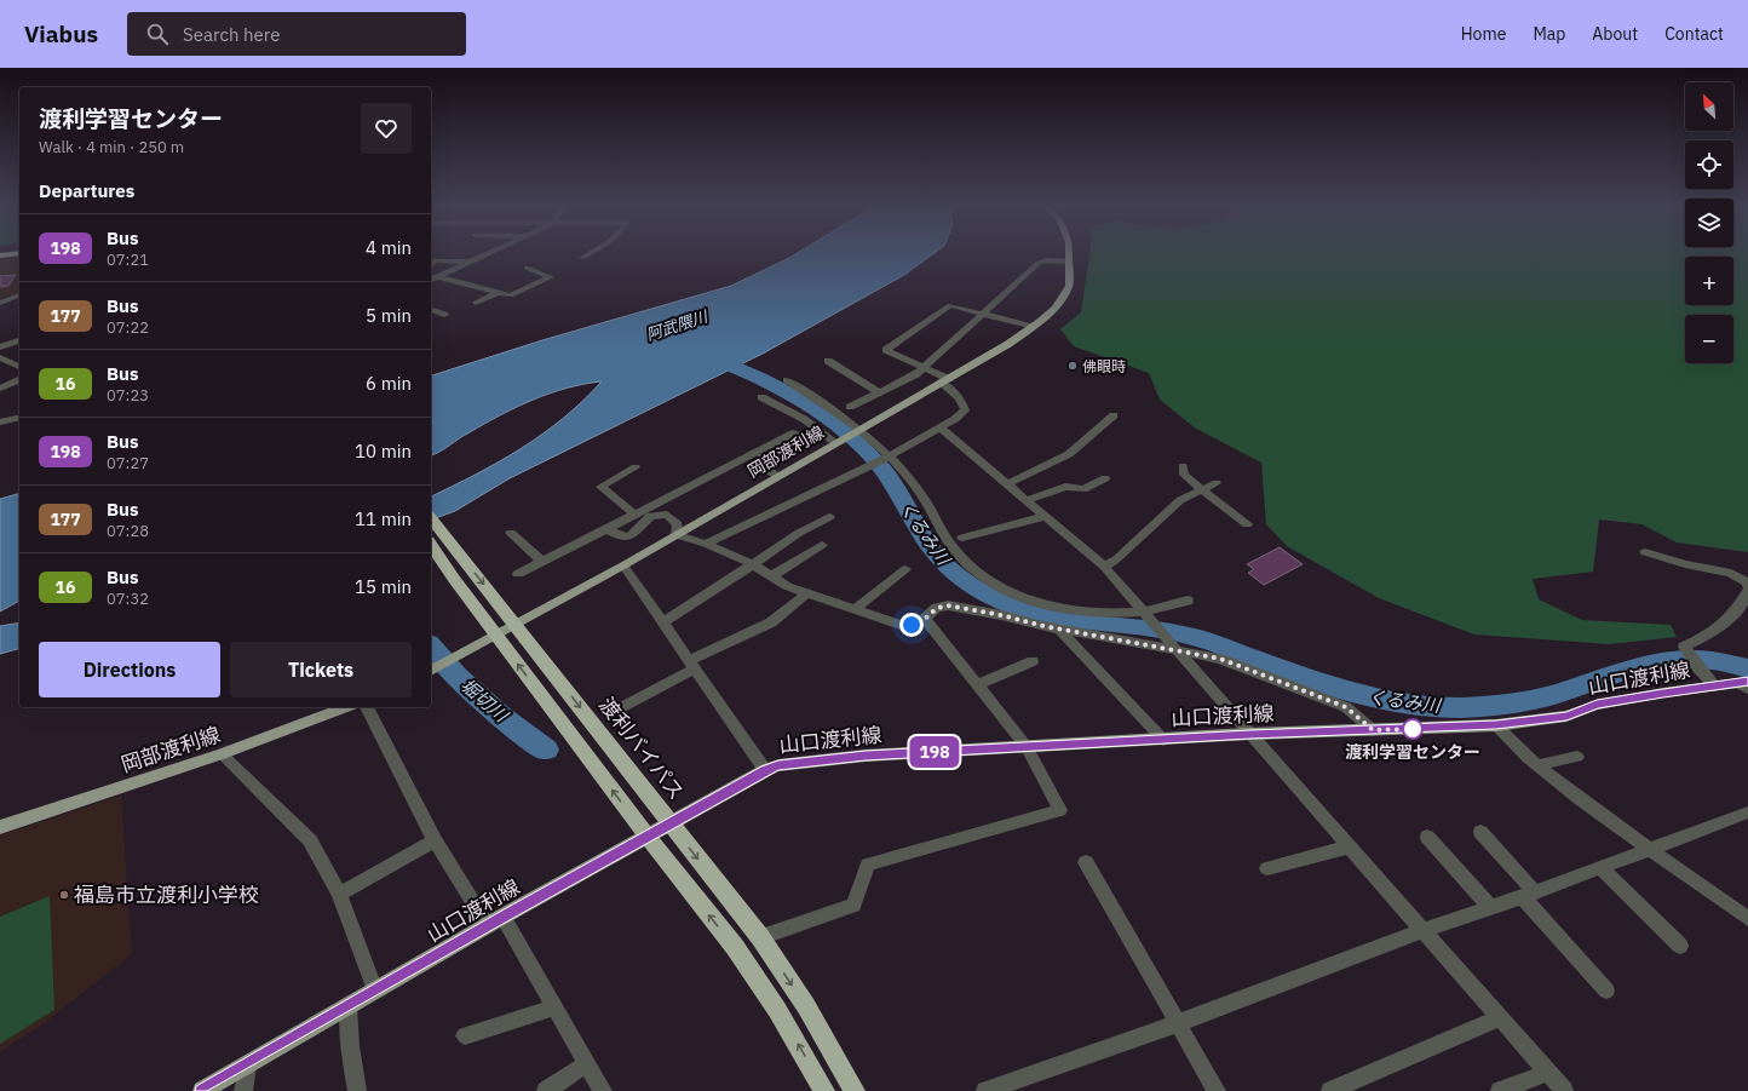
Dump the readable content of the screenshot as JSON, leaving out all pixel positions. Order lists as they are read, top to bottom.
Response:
{
  "streets": {
    "highway": ["渡利バイパス"],
    "main road": ["岡部渡利線", "山口渡利線"]
  },
  "crossings": [
    ["岡部渡利線", "渡利バイパス"],
    ["山口渡利線", "渡利バイパス"]
  ],
  "water": ["阿武隈川", "くるみ川", "堀切川"],
  "places": ["佛眼時", "渡利学習センター", "福島市立渡利小学校"],
  "lines": ["bus line 198"],
  "north": "top left",
  "page": {
    "header": "Viabus",
    "search": "Search here",
    "nav": [
      "Home",
      "Map",
      "About",
      "Contact"
    ],
    "on_map": "198",
    "map_buttons": ["+", "−"],
    "heading": [
      ["渡利学習センター", "Walk · 4 min · 250 m"],
      "Departures"
    ],
    "list": [
      {
        "mark": "198",
        "name": "Bus",
        "note": "07:21",
        "value": "4 min"
      },
      {
        "mark": "177",
        "name": "Bus",
        "note": "07:22",
        "value": "5 min"
      },
      {
        "mark": "16",
        "name": "Bus",
        "note": "07:23",
        "value": "6 min"
      },
      {
        "mark": "198",
        "name": "Bus",
        "note": "07:27",
        "value": "10 min"
      },
      {
        "mark": "177",
        "name": "Bus",
        "note": "07:28",
        "value": "11 min"
      },
      {
        "mark": "16",
        "name": "Bus",
        "note": "07:32",
        "value": "15 min"
      }
    ],
    "buttons": ["Directions", "Tickets"]
  }
}
